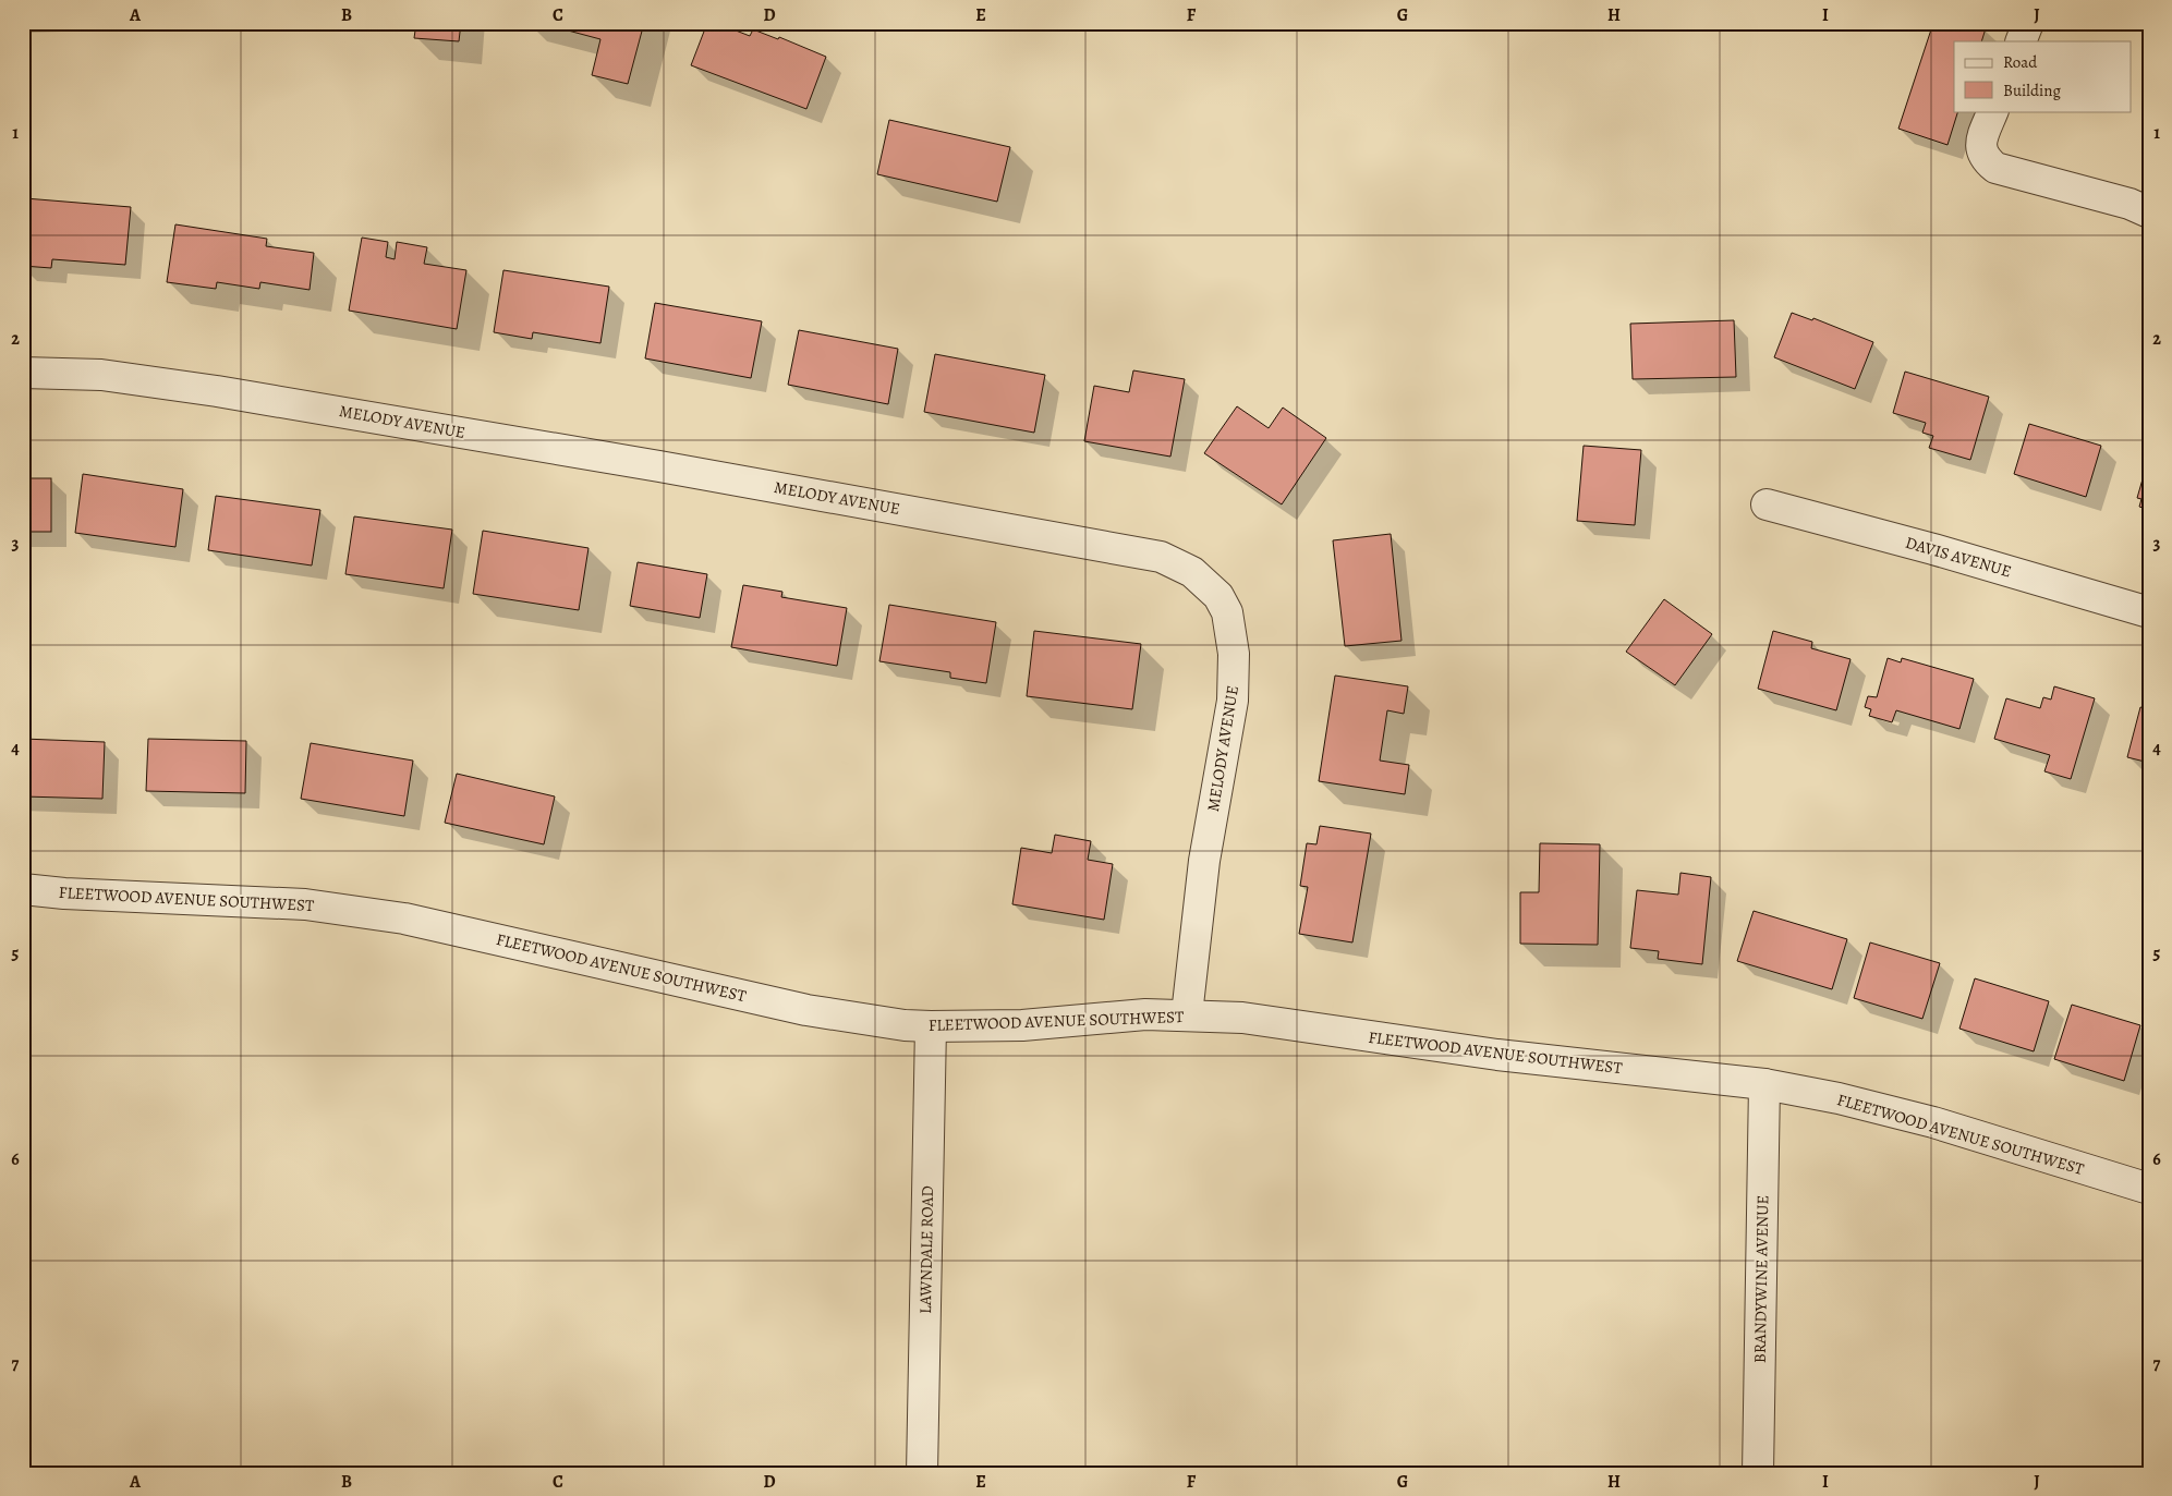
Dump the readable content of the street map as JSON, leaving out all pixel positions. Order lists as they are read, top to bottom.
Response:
{
  "streets": {
    "street": [
      "MELODY AVENUE",
      "DAVIS AVENUE",
      "FLEETWOOD AVENUE SOUTHWEST",
      "LAWNDALE ROAD",
      "BRANDYWINE AVENUE"
    ]
  },
  "crossings": [
    ["MELODY AVENUE", "FLEETWOOD AVENUE SOUTHWEST"],
    ["FLEETWOOD AVENUE SOUTHWEST", "LAWNDALE ROAD"],
    ["FLEETWOOD AVENUE SOUTHWEST", "BRANDYWINE AVENUE"]
  ],
  "legend": ["Road", "Building"],
  "grid": {
    "columns": [
      "A",
      "B",
      "C",
      "D",
      "E",
      "F",
      "G",
      "H",
      "I",
      "J"
    ],
    "rows": [
      "1",
      "2",
      "3",
      "4",
      "5",
      "6",
      "7"
    ]
  }
}
